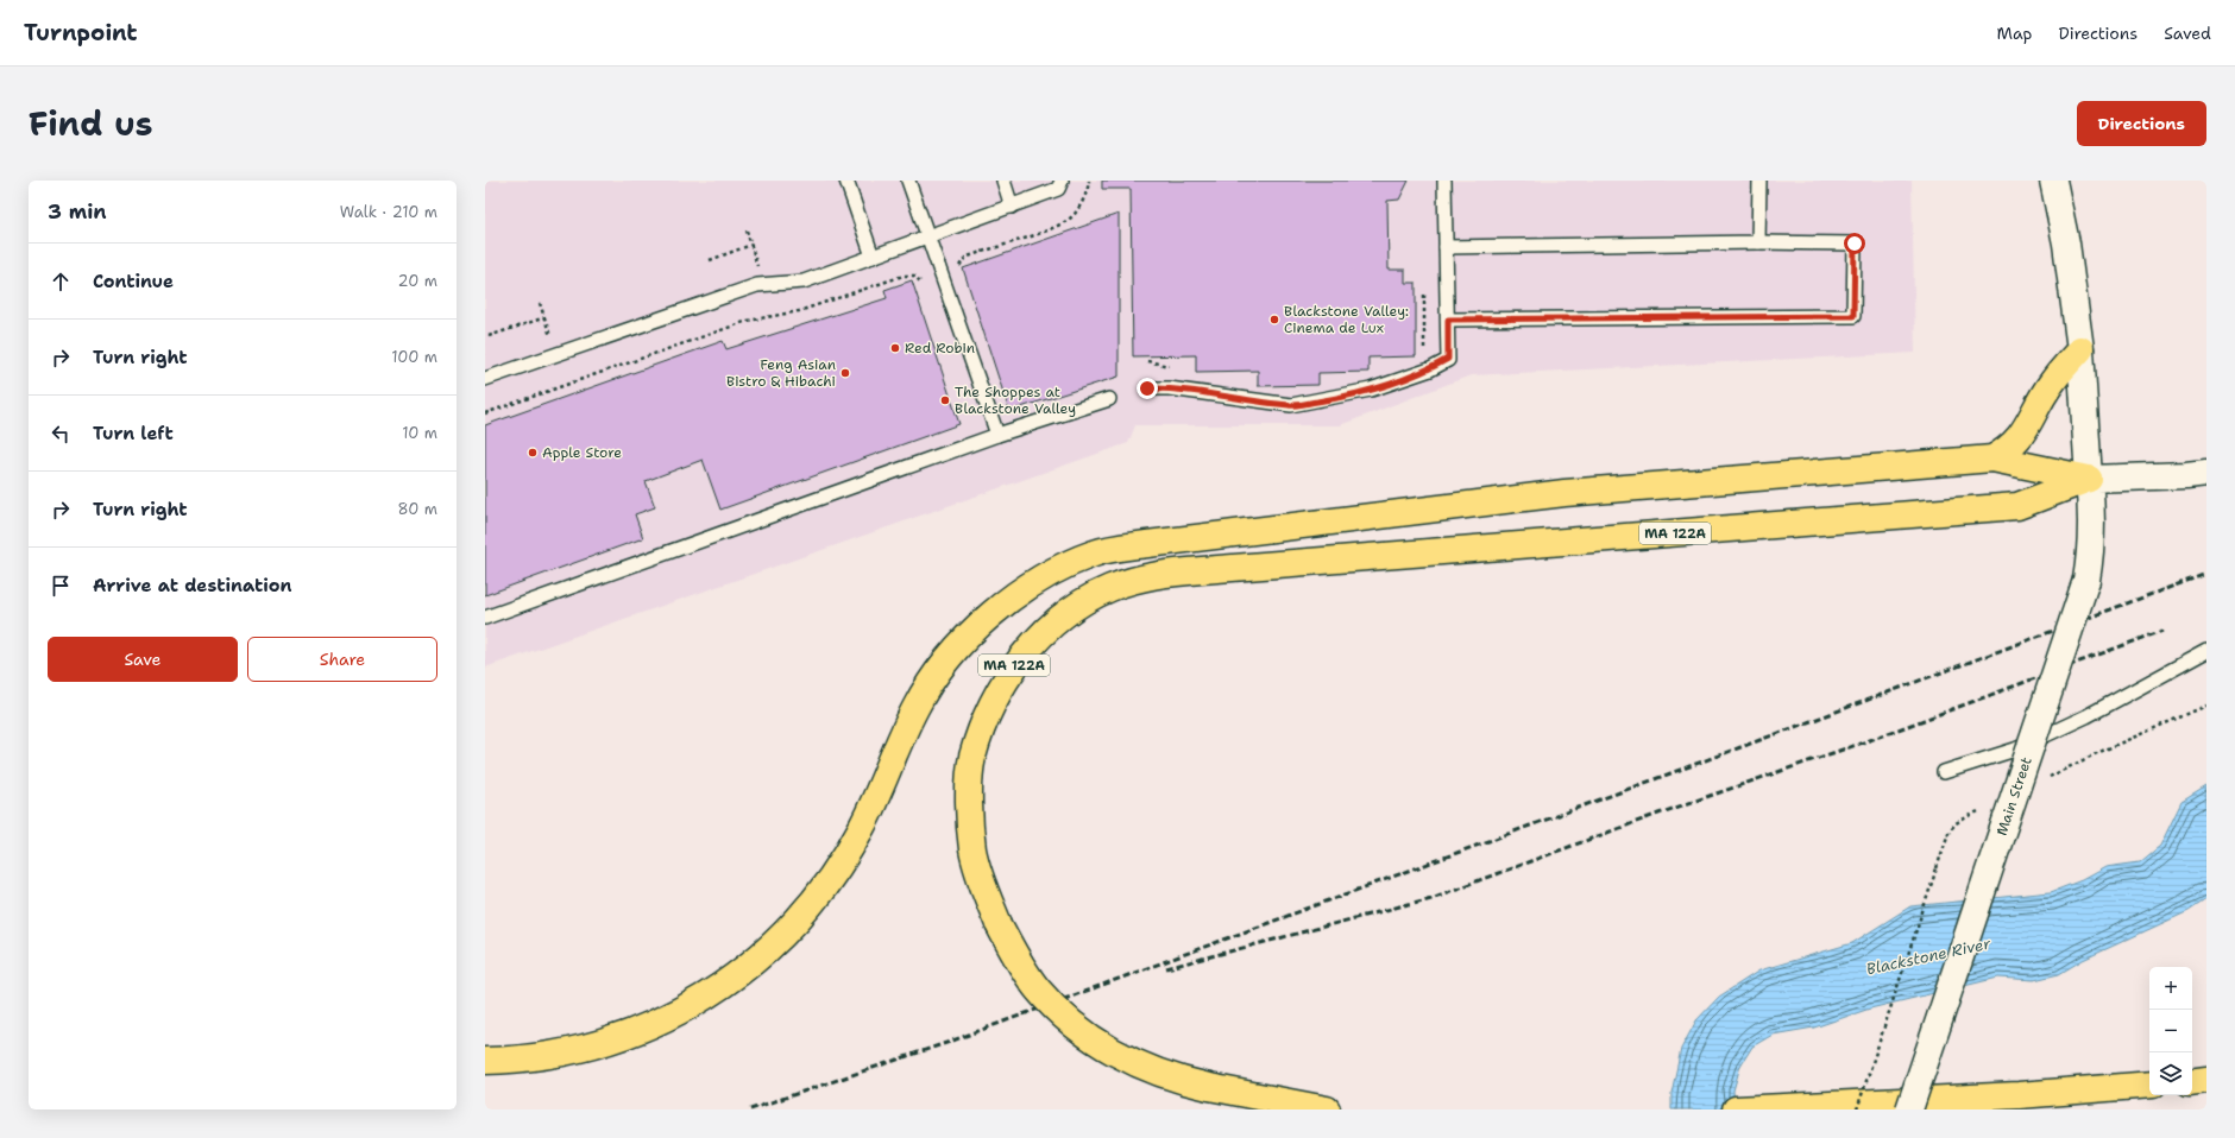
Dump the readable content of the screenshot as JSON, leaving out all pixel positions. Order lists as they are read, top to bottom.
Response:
{
  "streets": {
    "highway": ["MA 122A"],
    "main road": ["Main Street"]
  },
  "crossings": [
    ["MA 122A", "Main Street"]
  ],
  "water": ["Blackstone River"],
  "places": [
    "Blackstone Valley: Cinema de Lux",
    "Red Robin",
    "Feng Asian Bistro & Hibachi",
    "The Shoppes at Blackstone Valley",
    "Apple Store"
  ],
  "page": {
    "header": "Turnpoint",
    "nav": ["Map", "Directions", "Saved"],
    "title": "Find us",
    "buttons": [
      "Directions",
      ["Save", "Share"]
    ],
    "heading": ["3 min", "Walk · 210 m"],
    "list": [
      ["Continue", "20 m"],
      ["Turn right", "100 m"],
      ["Turn left", "10 m"],
      ["Turn right", "80 m"],
      "Arrive at destination"
    ],
    "map_buttons": ["+", "−"]
  }
}
